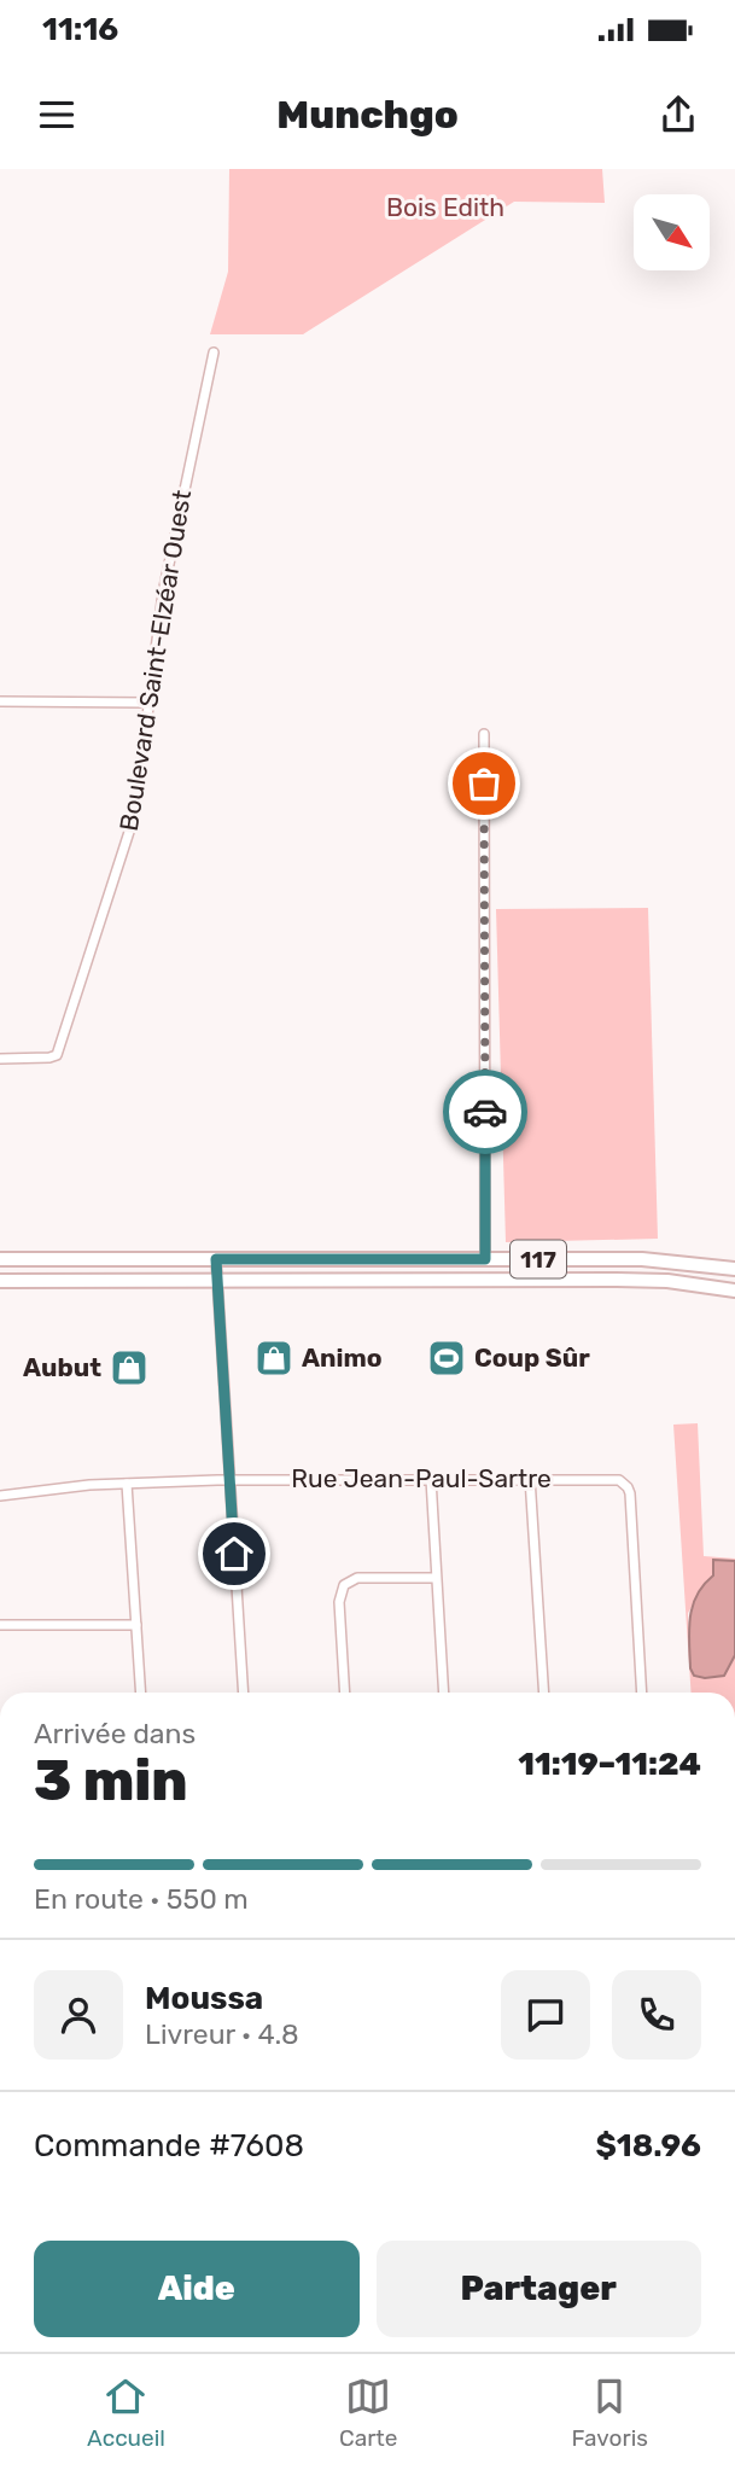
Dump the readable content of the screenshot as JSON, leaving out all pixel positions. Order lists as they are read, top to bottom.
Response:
{
  "streets": {
    "main road": ["117"],
    "street": ["Boulevard Saint-Elzéar Ouest", "Rue Jean-Paul-Sartre"]
  },
  "parks": ["Bois Edith"],
  "places": {
    "shop": ["Animo", "Aubut"],
    "sports": ["Coup Sûr"]
  },
  "north": "bottom right",
  "page": {
    "status": "11:16",
    "header": "Munchgo",
    "heading": ["3 min", "Arrivée dans", "11:19–11:24"],
    "panel": [
      "Moussa",
      "Livreur · 4.8",
      "Commande #7608",
      "$18.96"
    ],
    "bar": "En route · 550 m",
    "buttons": ["Aide", "Partager"],
    "tabs": ["Accueil", "Carte", "Favoris"]
  }
}
